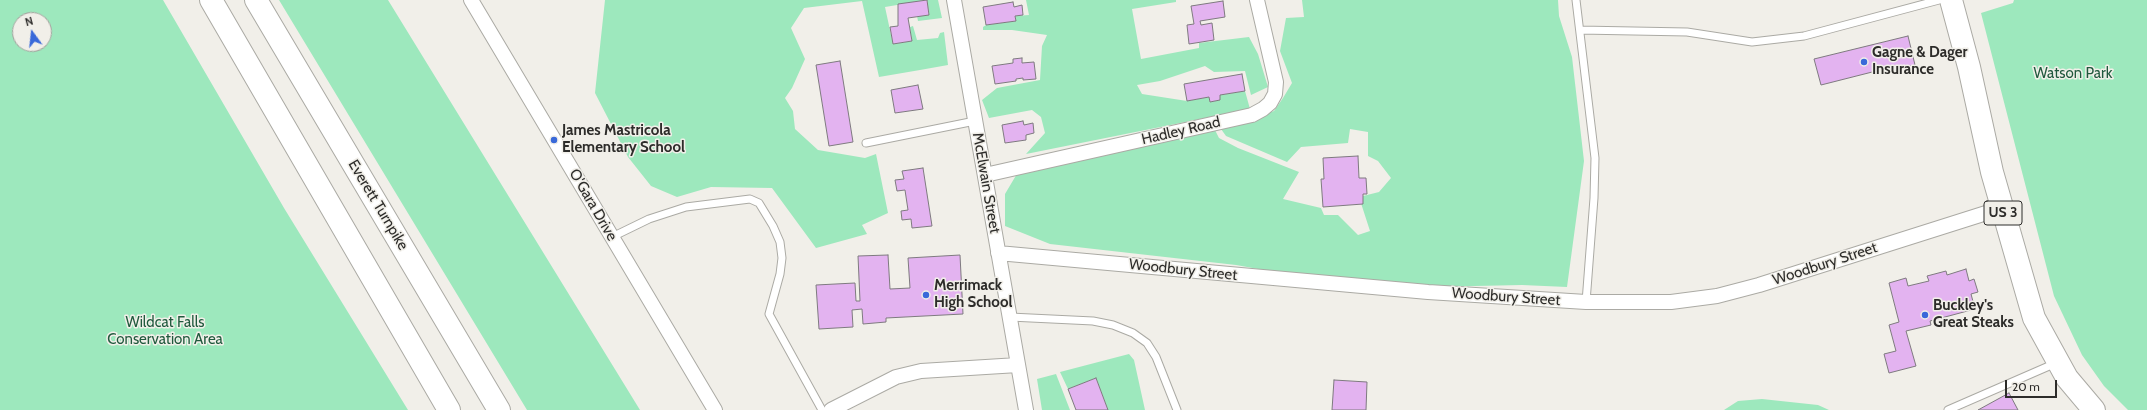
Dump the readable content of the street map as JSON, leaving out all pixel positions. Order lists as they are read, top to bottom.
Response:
{
  "streets": {
    "main road": ["Everett Turnpike", "US 3"],
    "street": [
      "Hadley Road",
      "McElwain Street",
      "O'Gara Drive",
      "Woodbury Street"
    ]
  },
  "crossings": [
    ["Hadley Road", "McElwain Street"],
    ["McElwain Street", "Woodbury Street"],
    ["US 3", "Woodbury Street"]
  ],
  "parks": ["Watson Park", "Wildcat Falls Conservation Area"],
  "places": [
    "Gagne & Dager Insurance",
    "James Mastricola Elementary School",
    "Merrimack High School",
    "Buckley's Great Steaks"
  ],
  "scale_bar": "20 m",
  "north": "top"
}
